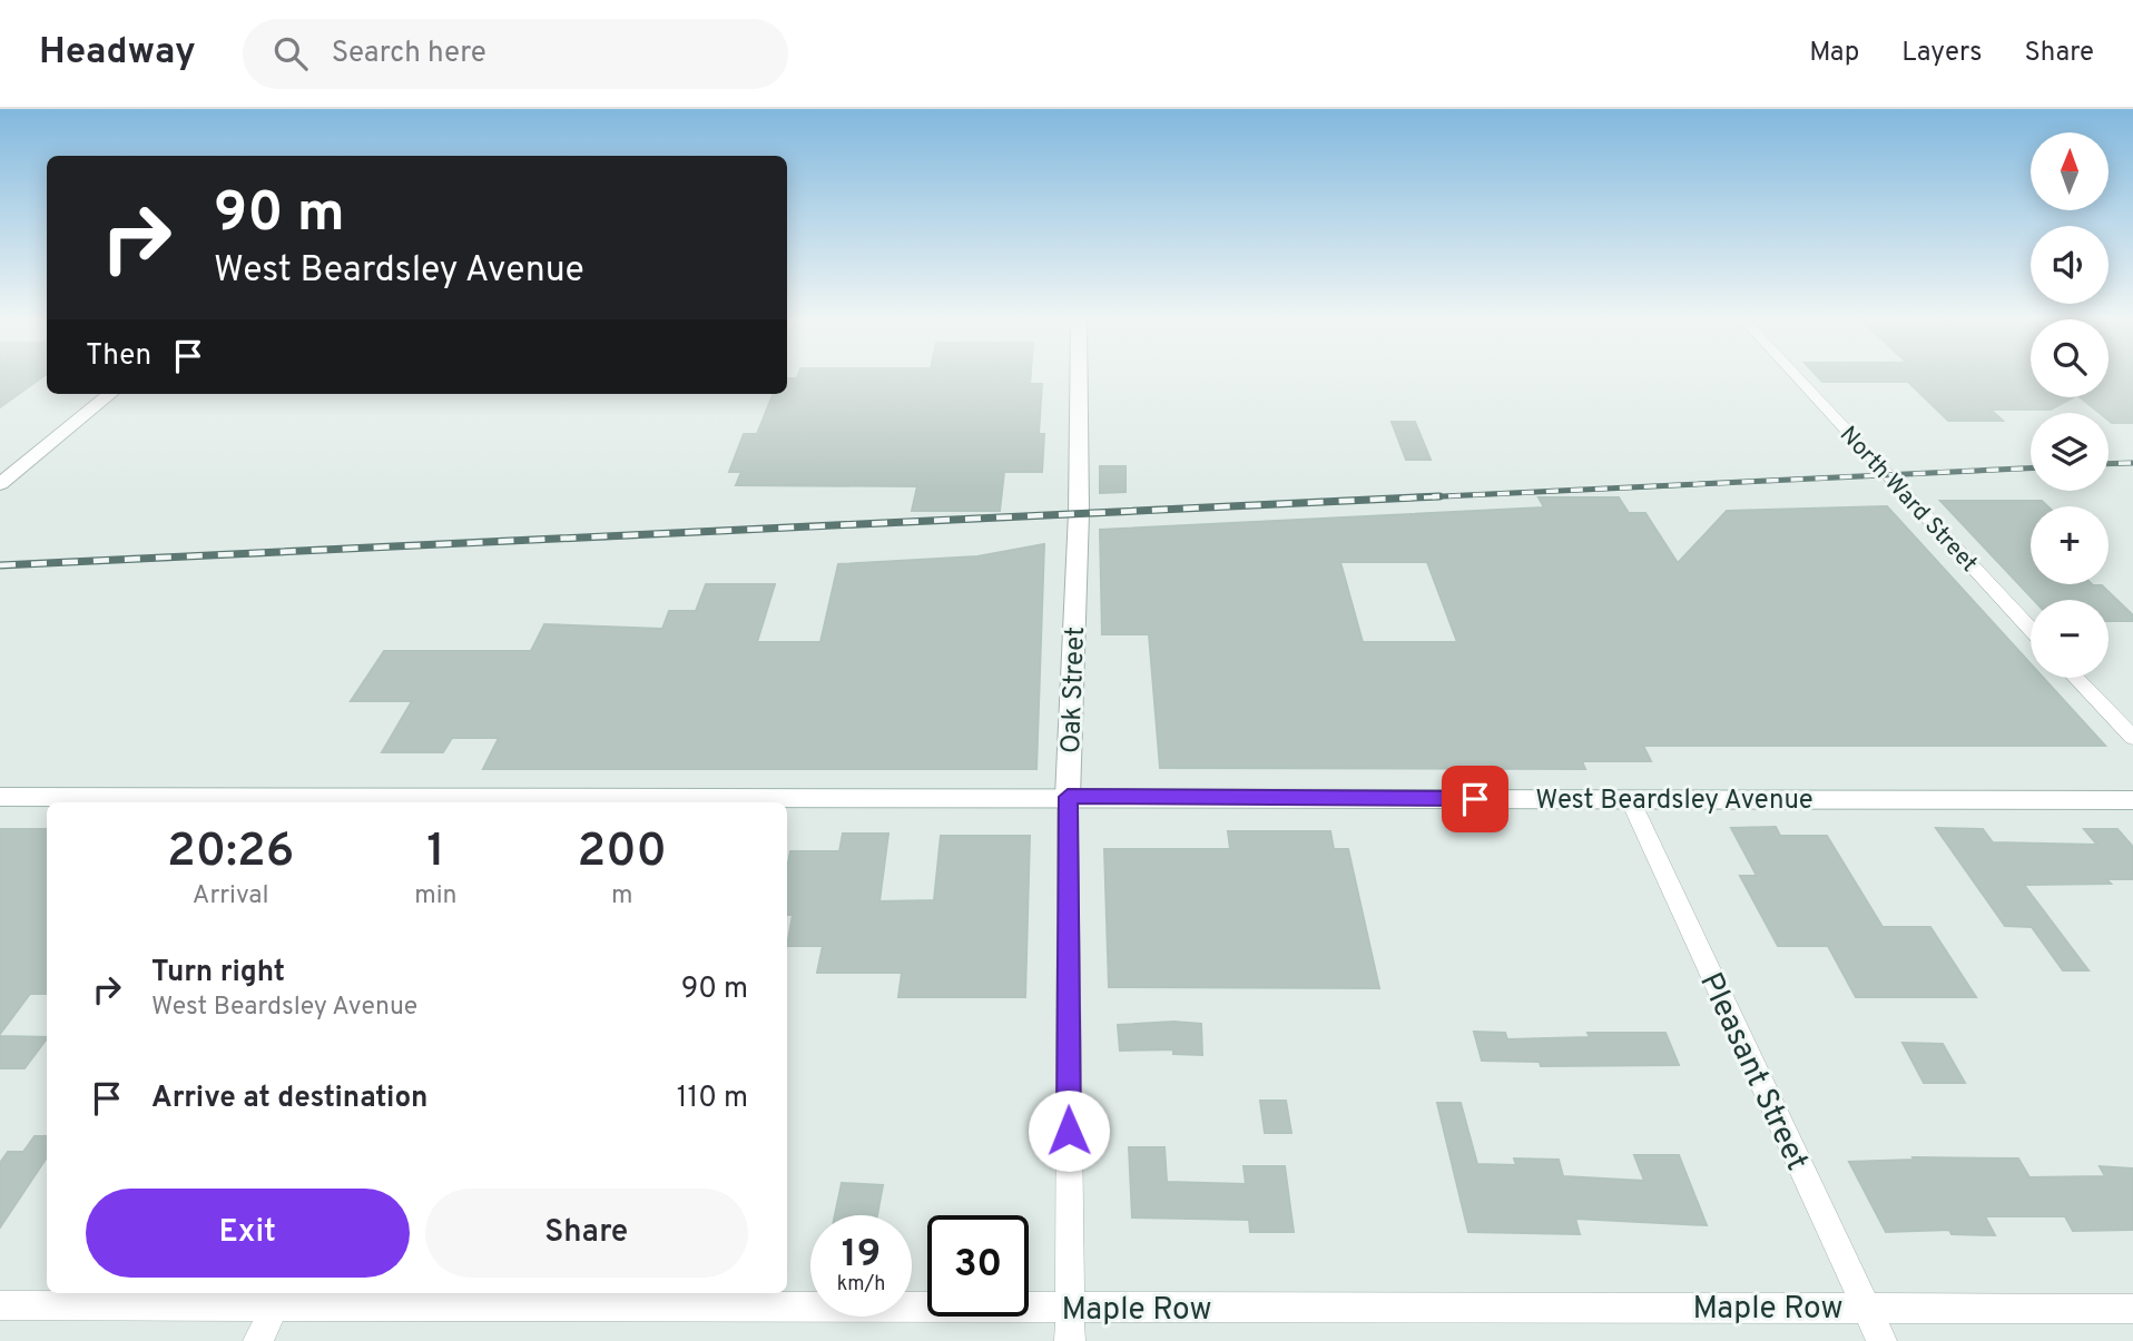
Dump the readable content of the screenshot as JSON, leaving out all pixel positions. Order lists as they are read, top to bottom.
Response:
{
  "streets": {
    "main road": ["Oak Street", "West Beardsley Avenue"],
    "street": ["North Ward Street", "Pleasant Street", "Maple Row"]
  },
  "crossings": [
    ["Oak Street", "West Beardsley Avenue"],
    ["Oak Street", "Maple Row"],
    ["West Beardsley Avenue", "Pleasant Street"],
    ["Pleasant Street", "Maple Row"]
  ],
  "north": "top",
  "page": {
    "header": "Headway",
    "search": "Search here",
    "nav": ["Map", "Layers", "Share"],
    "map_buttons": ["+", "−"],
    "turn": ["90 m", "West Beardsley Avenue"],
    "then": "Then",
    "eta": [
      "20:26",
      "Arrival",
      "1",
      "min",
      "200",
      "m"
    ],
    "list": [
      {
        "name": "Turn right",
        "note": "West Beardsley Avenue",
        "value": "90 m"
      },
      {
        "name": "Arrive at destination",
        "value": "110 m"
      }
    ],
    "buttons": ["Exit", "Share"],
    "speed": "19 km/h",
    "limit": "30"
  }
}
